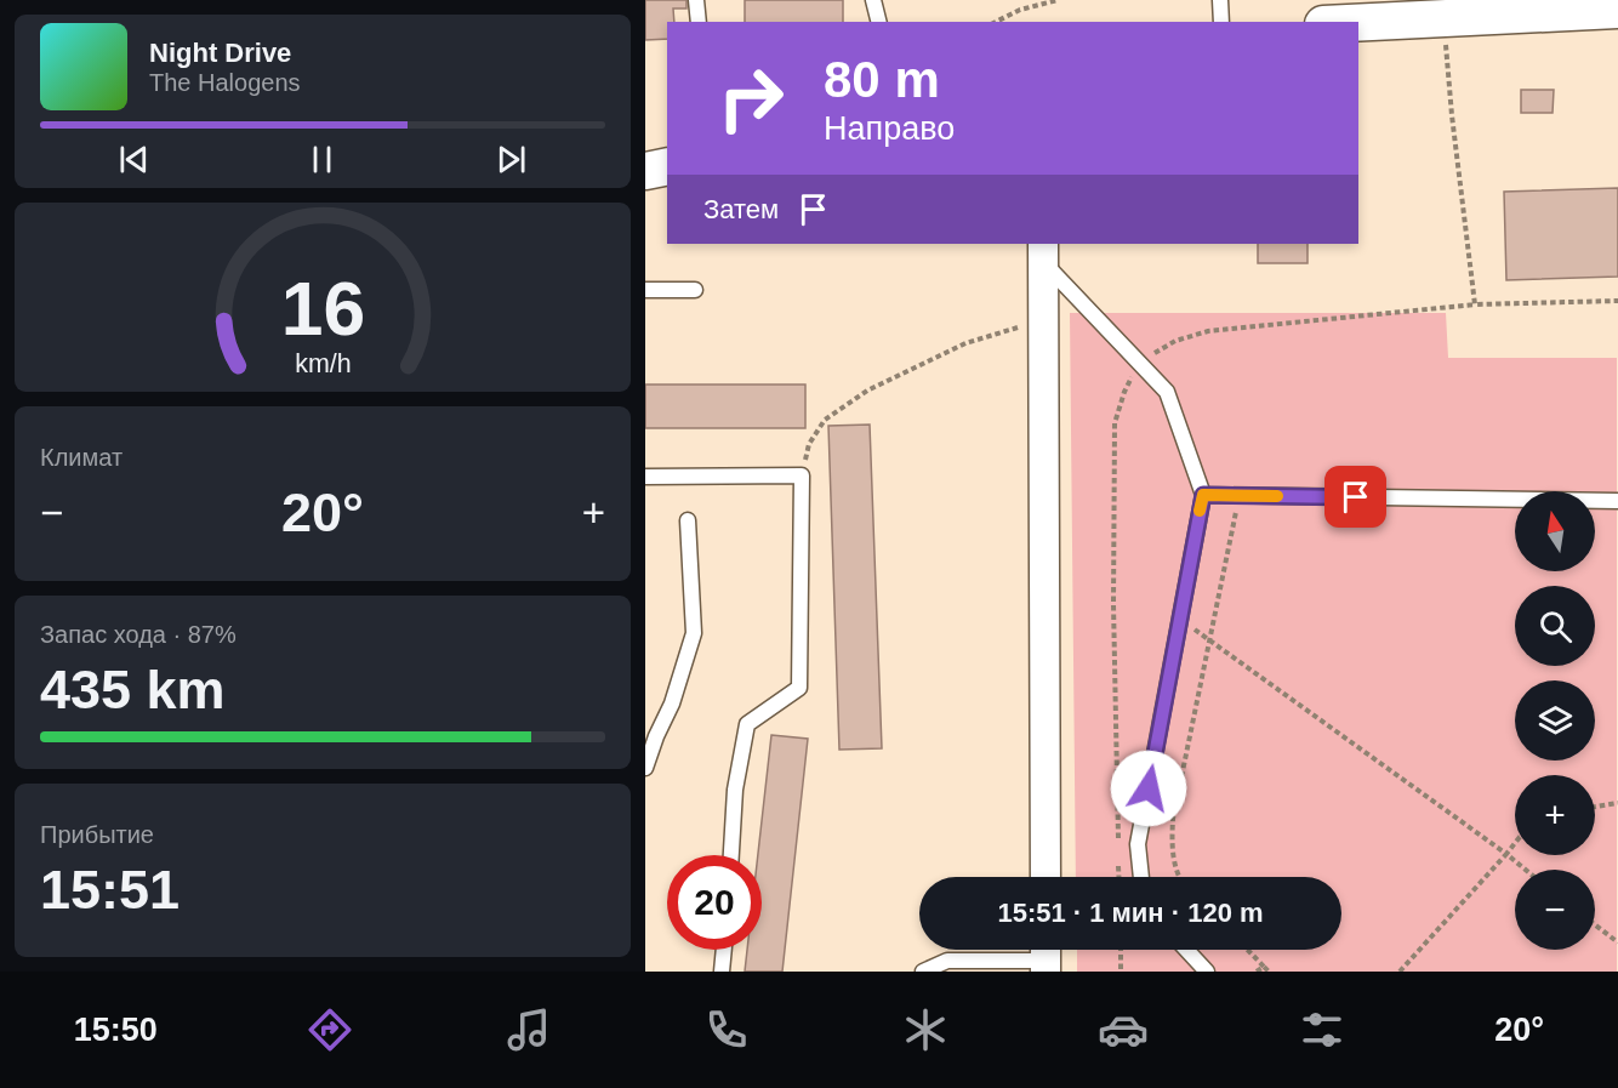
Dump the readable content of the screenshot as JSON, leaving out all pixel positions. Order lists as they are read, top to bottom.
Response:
{
  "north": "top",
  "page": {
    "turn": ["80 m", "Направо"],
    "song": ["Night Drive", "The Halogens"],
    "then": "Затем",
    "tile": [
      "Климат",
      ["Запас хода · 87%", "435 km"],
      ["Прибытие", "15:51"]
    ],
    "heat": ["−", "20°", "+"],
    "map_buttons": ["+", "−"],
    "limit": "20",
    "trip": "15:51 · 1 мин · 120 m",
    "tabs": ["15:50", "20°"],
    "gauge": ["16", "km/h"]
  }
}
